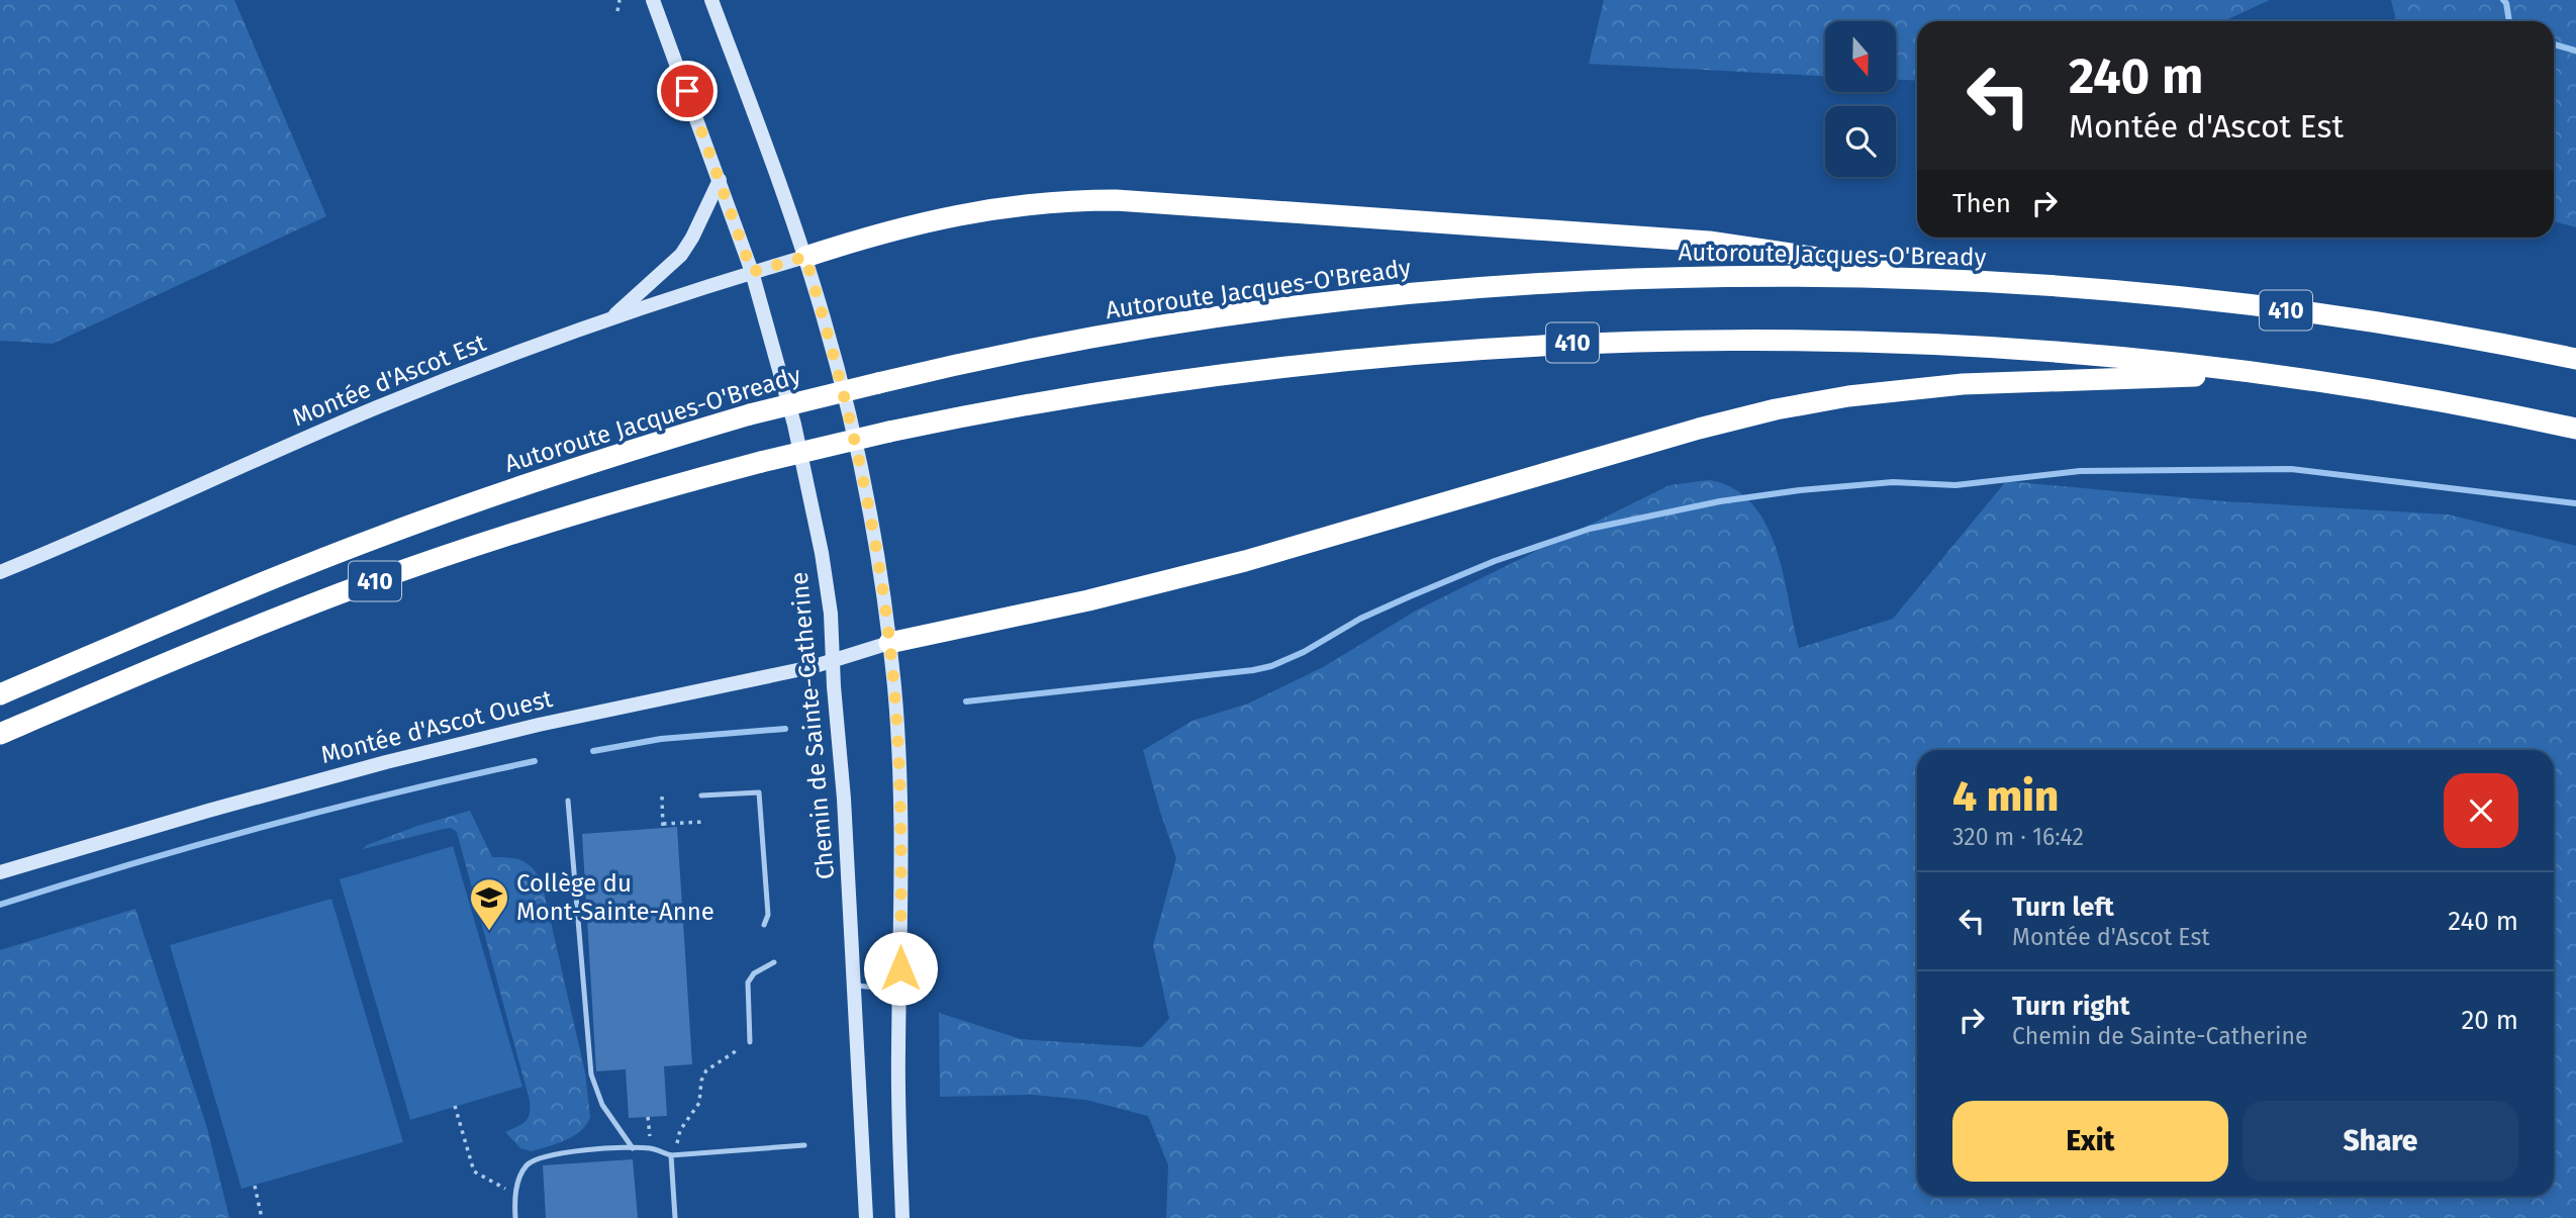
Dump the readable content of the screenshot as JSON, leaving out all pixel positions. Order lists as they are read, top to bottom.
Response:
{
  "streets": {
    "highway": ["Autoroute Jacques-O'Bready", "410"],
    "main road": ["Montée d'Ascot Est", "Chemin de Sainte-Catherine", "Montée d'Ascot Ouest"]
  },
  "crossings": [
    ["Montée d'Ascot Est", "Chemin de Sainte-Catherine"],
    ["Chemin de Sainte-Catherine", "Montée d'Ascot Ouest"]
  ],
  "places": {
    "school or university": ["Collège du Mont-Sainte-Anne"]
  },
  "north": "bottom",
  "page": {
    "turn": ["240 m", "Montée d'Ascot Est"],
    "then": "Then",
    "heading": ["4 min", "320 m · 16:42"],
    "list": [
      {
        "name": "Turn left",
        "note": "Montée d'Ascot Est",
        "value": "240 m"
      },
      {
        "name": "Turn right",
        "note": "Chemin de Sainte-Catherine",
        "value": "20 m"
      }
    ],
    "buttons": ["Exit", "Share"]
  }
}
